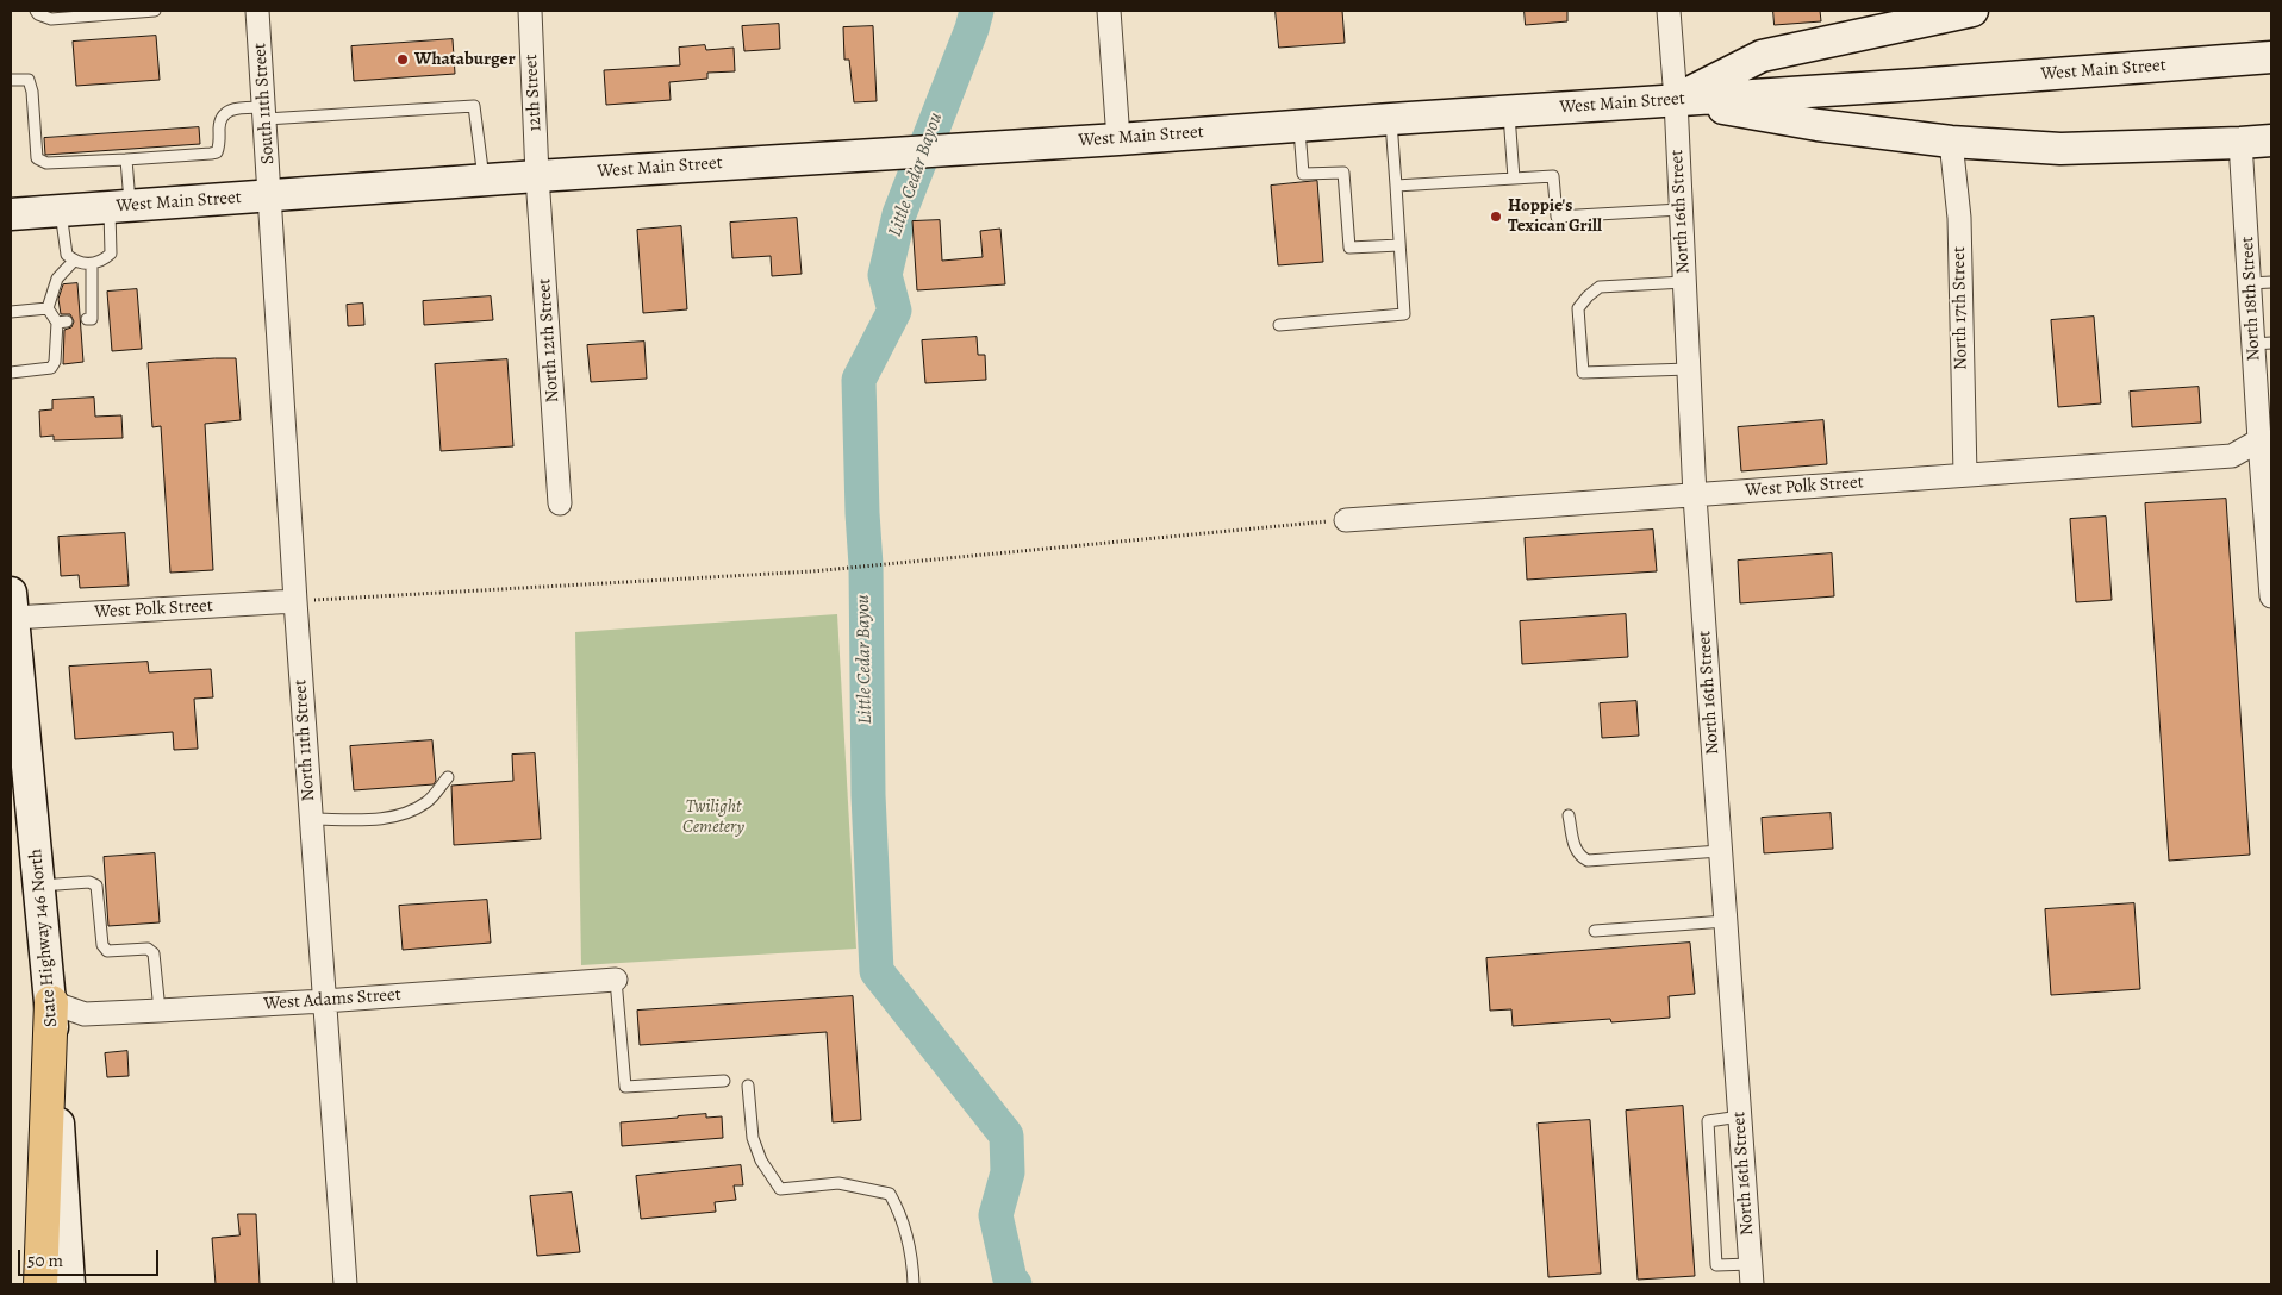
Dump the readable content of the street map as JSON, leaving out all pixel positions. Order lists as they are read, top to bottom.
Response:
{
  "streets": {
    "main road": ["West Main Street", "State Highway 146 North"],
    "street": [
      "12th Street",
      "South 11th Street",
      "North 16th Street",
      "North 18th Street",
      "North 17th Street",
      "North 12th Street",
      "West Polk Street",
      "North 11th Street",
      "West Adams Street"
    ]
  },
  "crossings": [
    ["West Main Street", "12th Street"],
    ["West Main Street", "South 11th Street"],
    ["West Main Street", "North 16th Street"],
    ["West Main Street", "North 12th Street"],
    ["West Main Street", "North 11th Street"],
    ["12th Street", "North 12th Street"],
    ["South 11th Street", "North 11th Street"],
    ["North 16th Street", "West Polk Street"],
    ["North 18th Street", "West Polk Street"],
    ["North 17th Street", "West Polk Street"],
    ["West Polk Street", "North 11th Street"],
    ["West Polk Street", "State Highway 146 North"],
    ["North 11th Street", "West Adams Street"],
    ["State Highway 146 North", "West Adams Street"]
  ],
  "water": ["Little Cedar Bayou"],
  "parks": ["Twilight Cemetery"],
  "places": ["Whataburger", "Hoppie's Texican Grill"],
  "scale_bar": "50 m"
}
